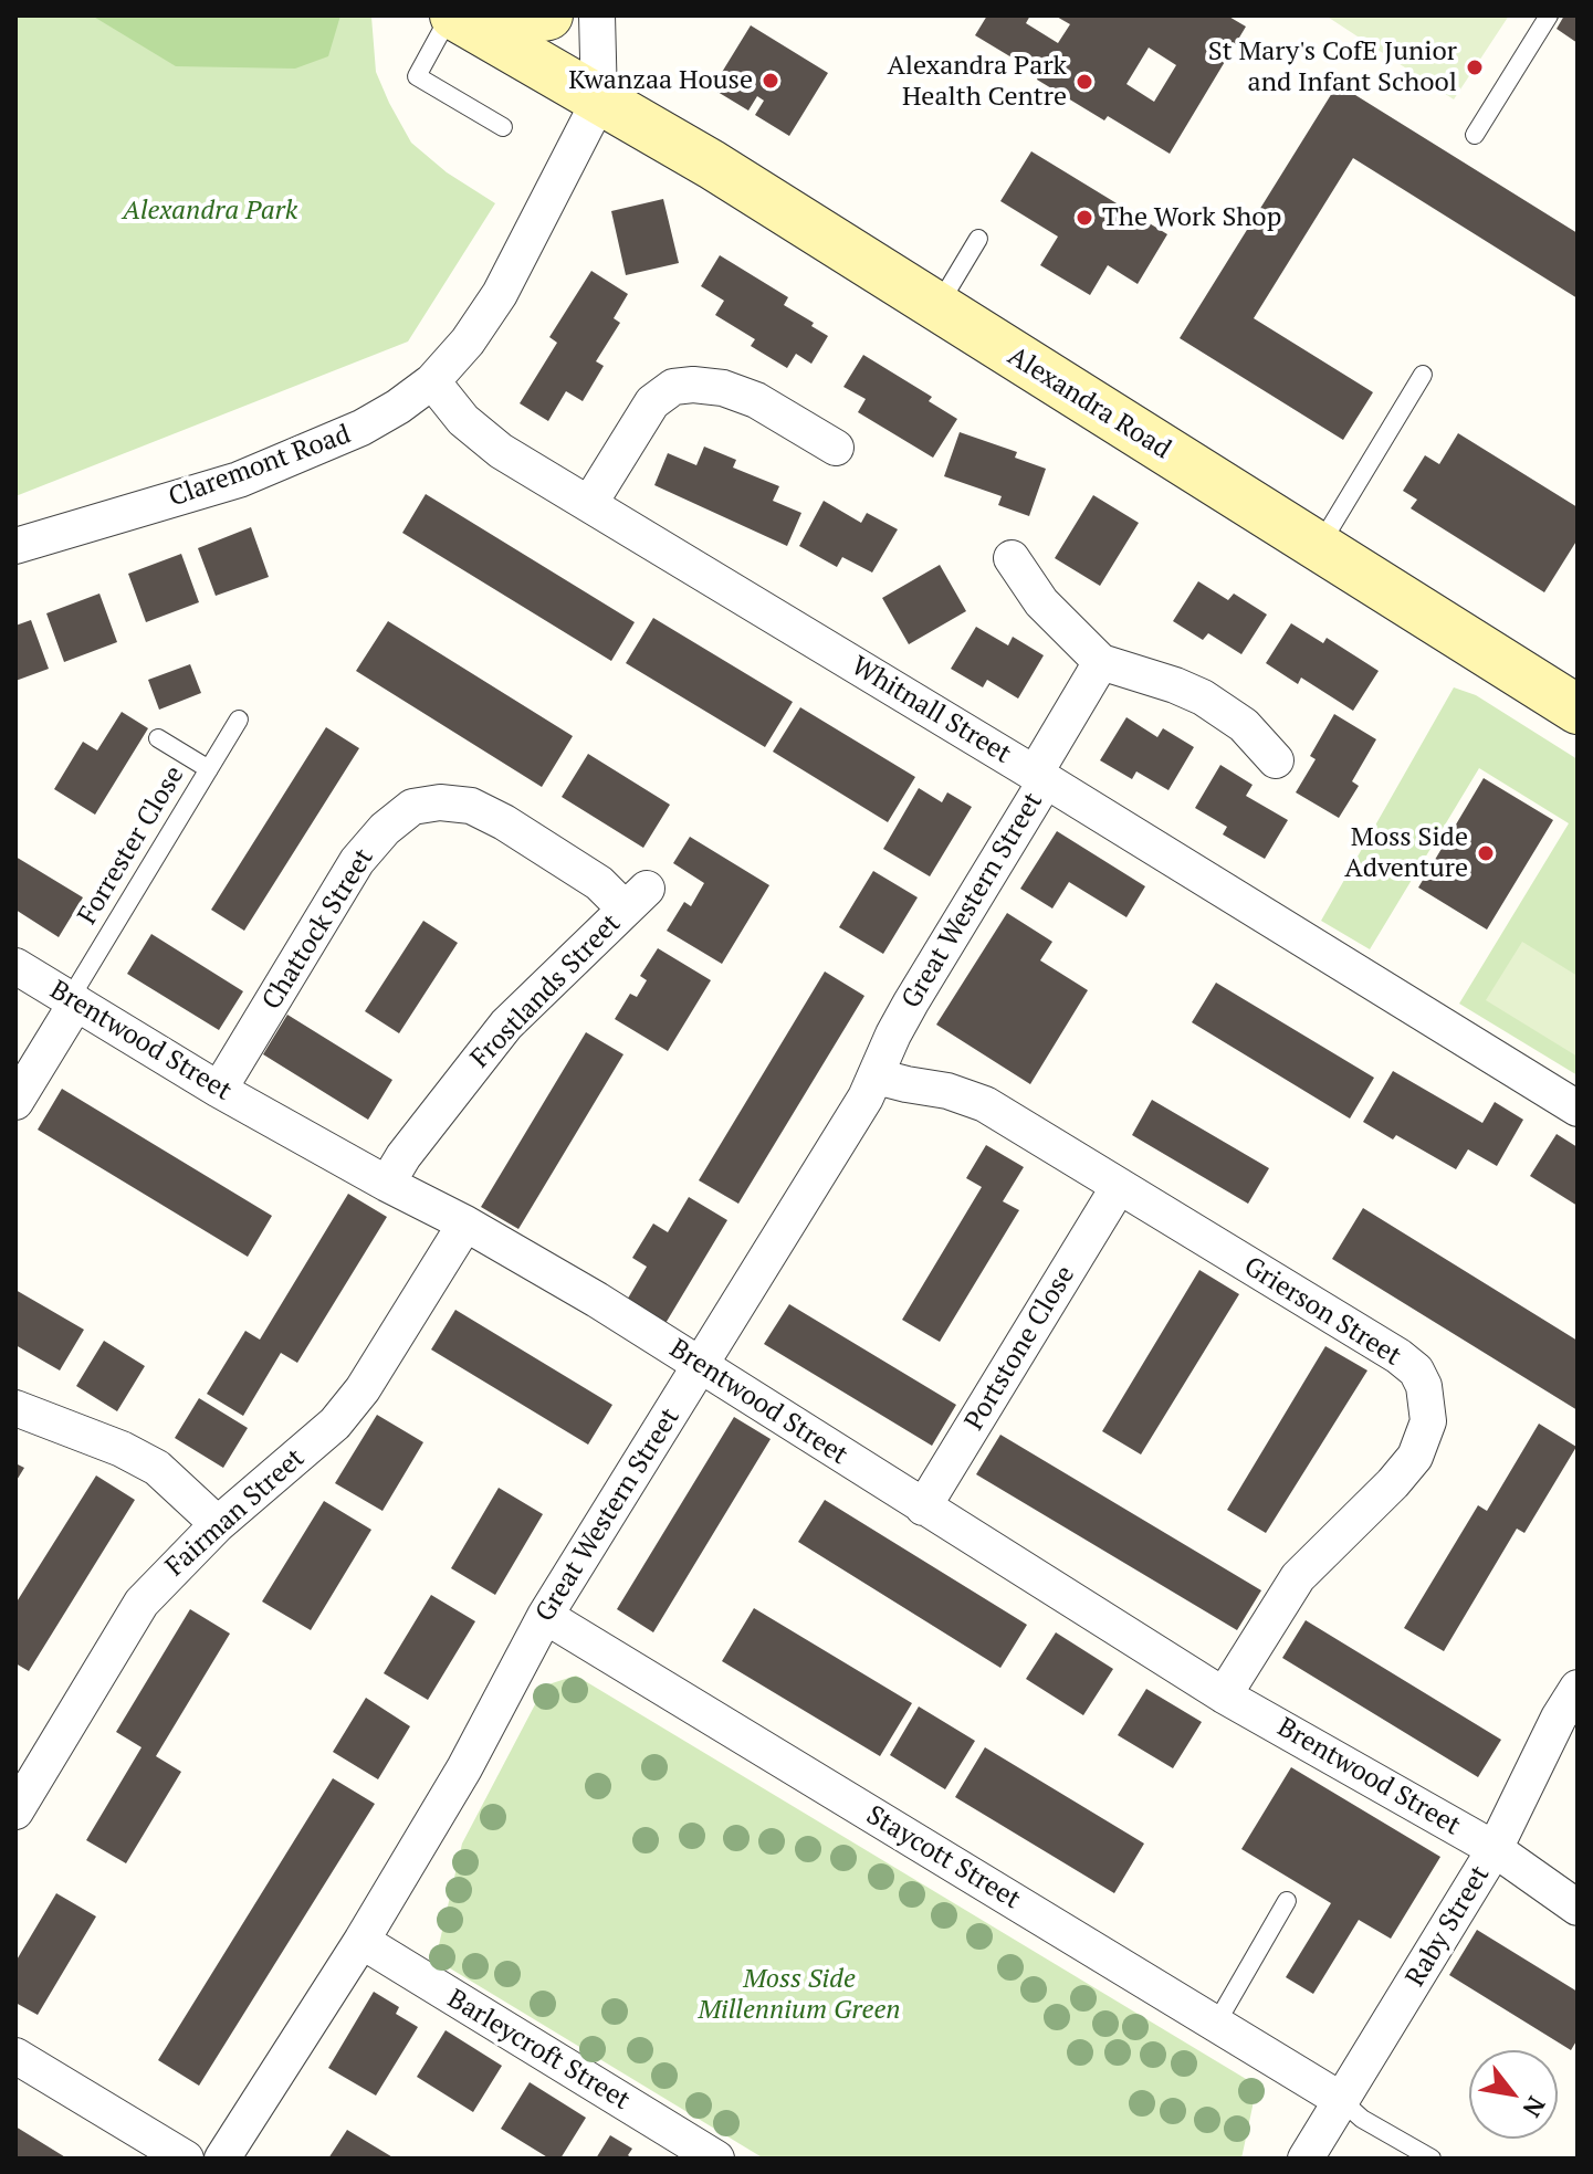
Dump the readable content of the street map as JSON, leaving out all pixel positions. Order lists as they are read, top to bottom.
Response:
{
  "streets": {
    "street": [
      "Alexandra Road",
      "Claremont Road",
      "Whitnall Street",
      "Great Western Street",
      "Chattock Street",
      "Frostlands Street",
      "Brentwood Street",
      "Grierson Street",
      "Portstone Close",
      "Fairman Street",
      "Staycott Street",
      "Raby Street",
      "Barleycroft Street"
    ],
    "lane": ["Forrester Close"]
  },
  "crossings": [
    ["Alexandra Road", "Claremont Road"],
    ["Claremont Road", "Whitnall Street"],
    ["Whitnall Street", "Great Western Street"],
    ["Forrester Close", "Brentwood Street"],
    ["Great Western Street", "Brentwood Street"],
    ["Great Western Street", "Grierson Street"],
    ["Great Western Street", "Staycott Street"],
    ["Great Western Street", "Barleycroft Street"],
    ["Chattock Street", "Frostlands Street"],
    ["Chattock Street", "Brentwood Street"],
    ["Frostlands Street", "Brentwood Street"],
    ["Brentwood Street", "Grierson Street"],
    ["Brentwood Street", "Portstone Close"],
    ["Brentwood Street", "Fairman Street"],
    ["Brentwood Street", "Raby Street"],
    ["Grierson Street", "Portstone Close"],
    ["Staycott Street", "Raby Street"]
  ],
  "parks": ["Alexandra Park", "Moss Side Millennium Green"],
  "places": [
    "St Mary's CofE Junior and Infant School",
    "Kwanzaa House",
    "Alexandra Park Health Centre",
    "The Work Shop",
    "Moss Side Adventure"
  ],
  "north": "bottom right"
}
